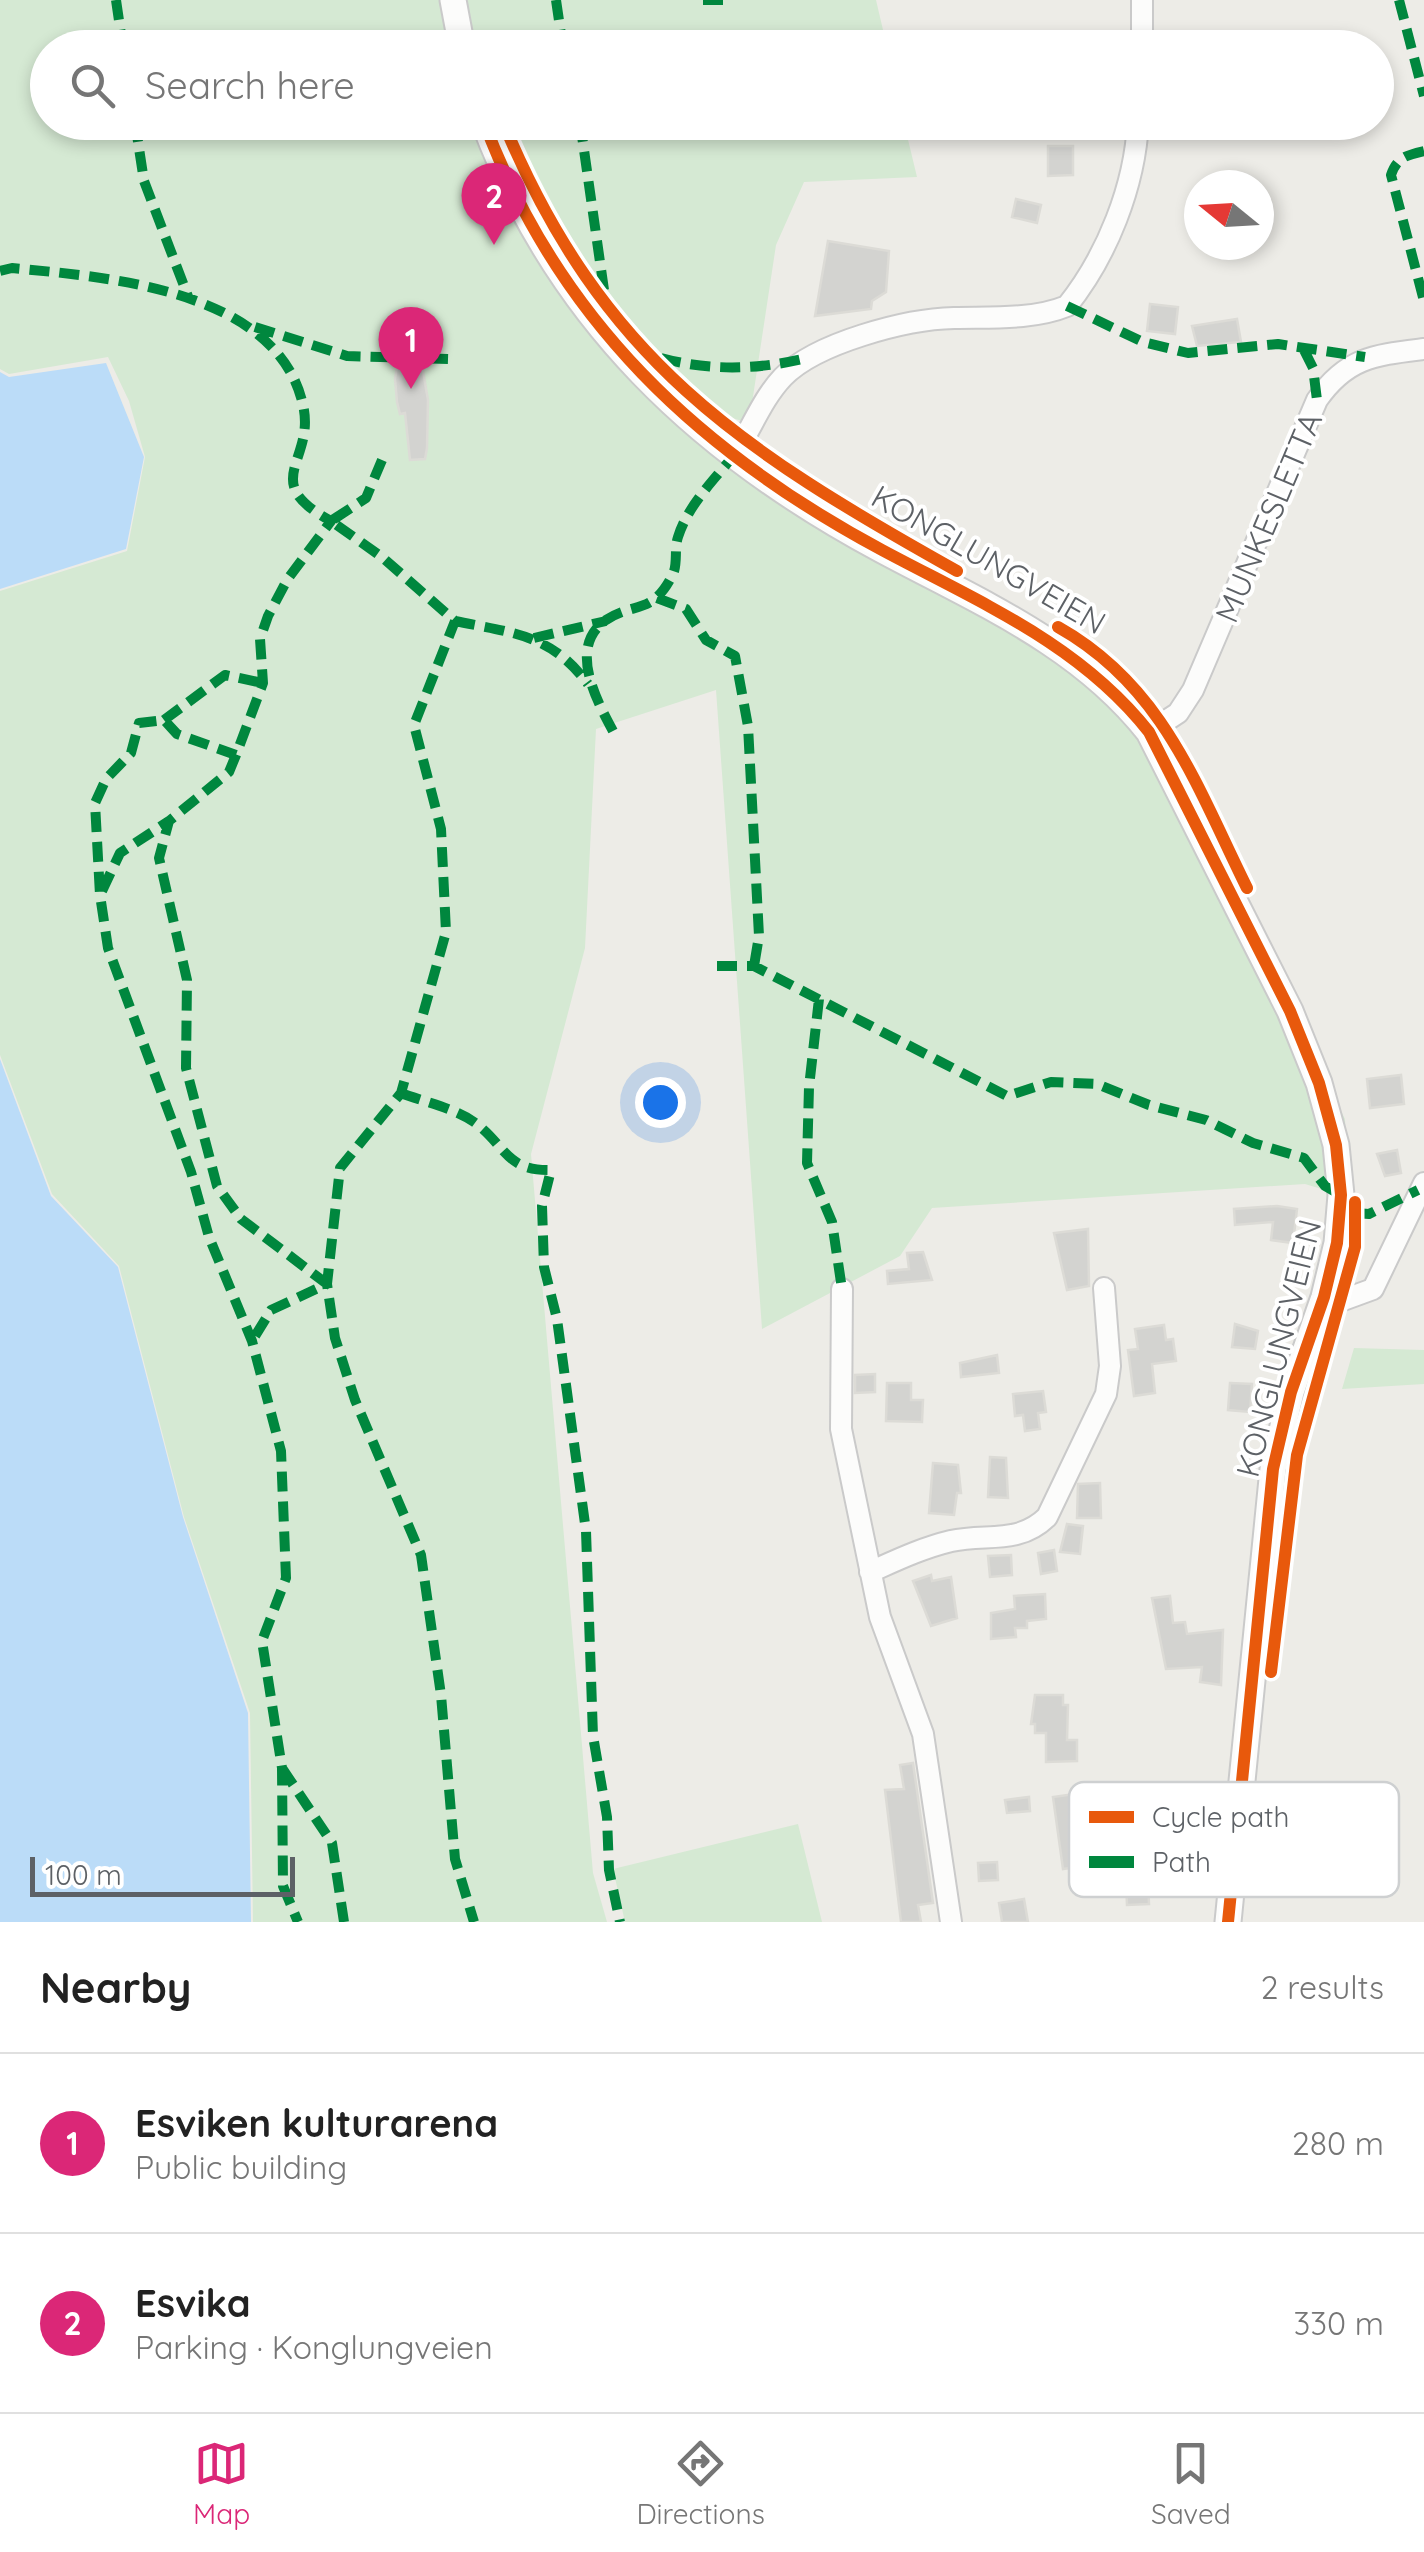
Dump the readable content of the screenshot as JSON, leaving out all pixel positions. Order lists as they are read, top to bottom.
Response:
{
  "streets": {
    "street": ["MUNKESLETTA", "KONGLUNGVEIEN"]
  },
  "crossings": [
    ["MUNKESLETTA", "KONGLUNGVEIEN"]
  ],
  "legend": ["Cycle path", "Path"],
  "scale_bar": "100 m",
  "north": "left",
  "page": {
    "search": "Search here",
    "pins": ["2", "1"],
    "scale": "100 m",
    "heading": ["Nearby", "2 results"],
    "list": [
      {
        "mark": "1",
        "name": "Esviken kulturarena",
        "note": "Public building",
        "value": "280 m"
      },
      {
        "mark": "2",
        "name": "Esvika",
        "note": "Parking · Konglungveien",
        "value": "330 m"
      }
    ],
    "nav": ["Map", "Directions", "Saved"]
  }
}
